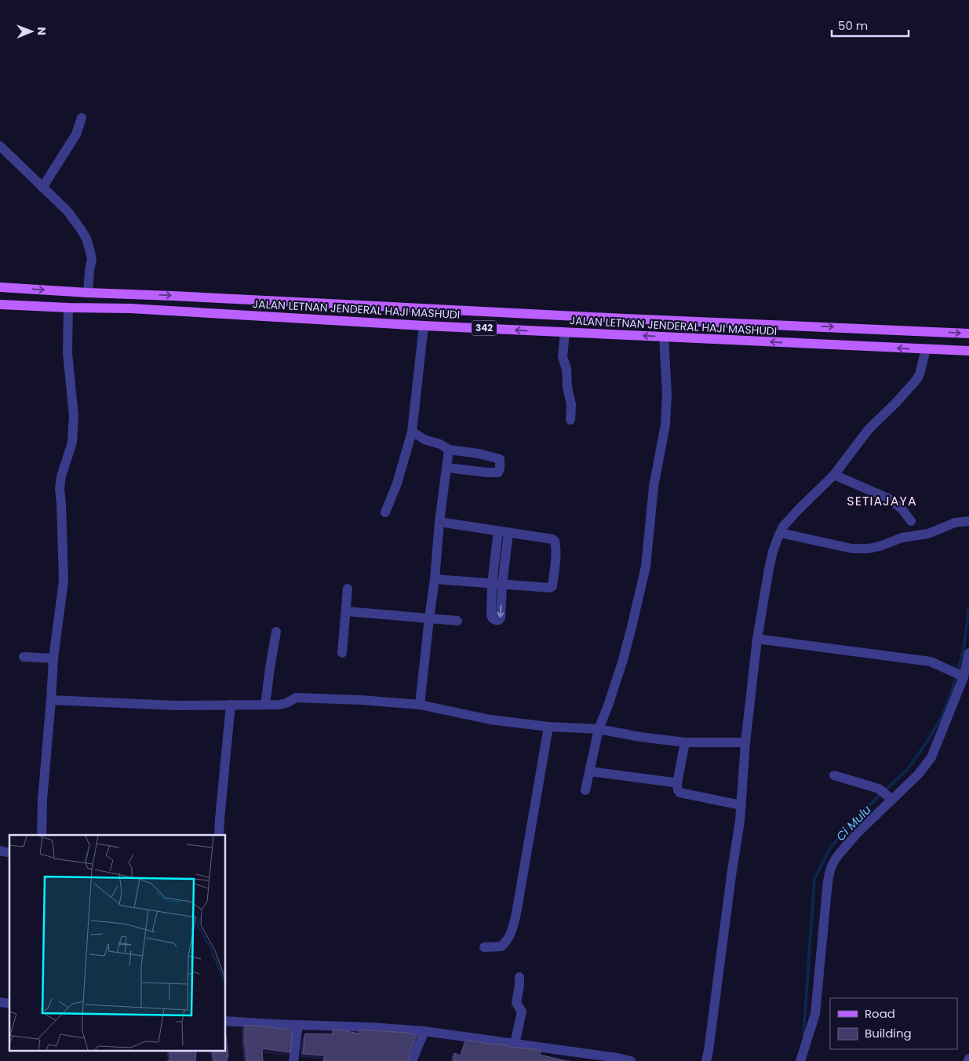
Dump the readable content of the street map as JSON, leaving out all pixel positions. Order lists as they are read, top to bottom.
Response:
{
  "streets": {
    "main road": ["JALAN LETNAN JENDERAL HAJI MASHUDI", "342"]
  },
  "districts": ["SETIAJAYA"],
  "water": ["Ci Mulu"],
  "legend": ["Road", "Building"],
  "scale_bar": "50 m",
  "north": "right"
}
